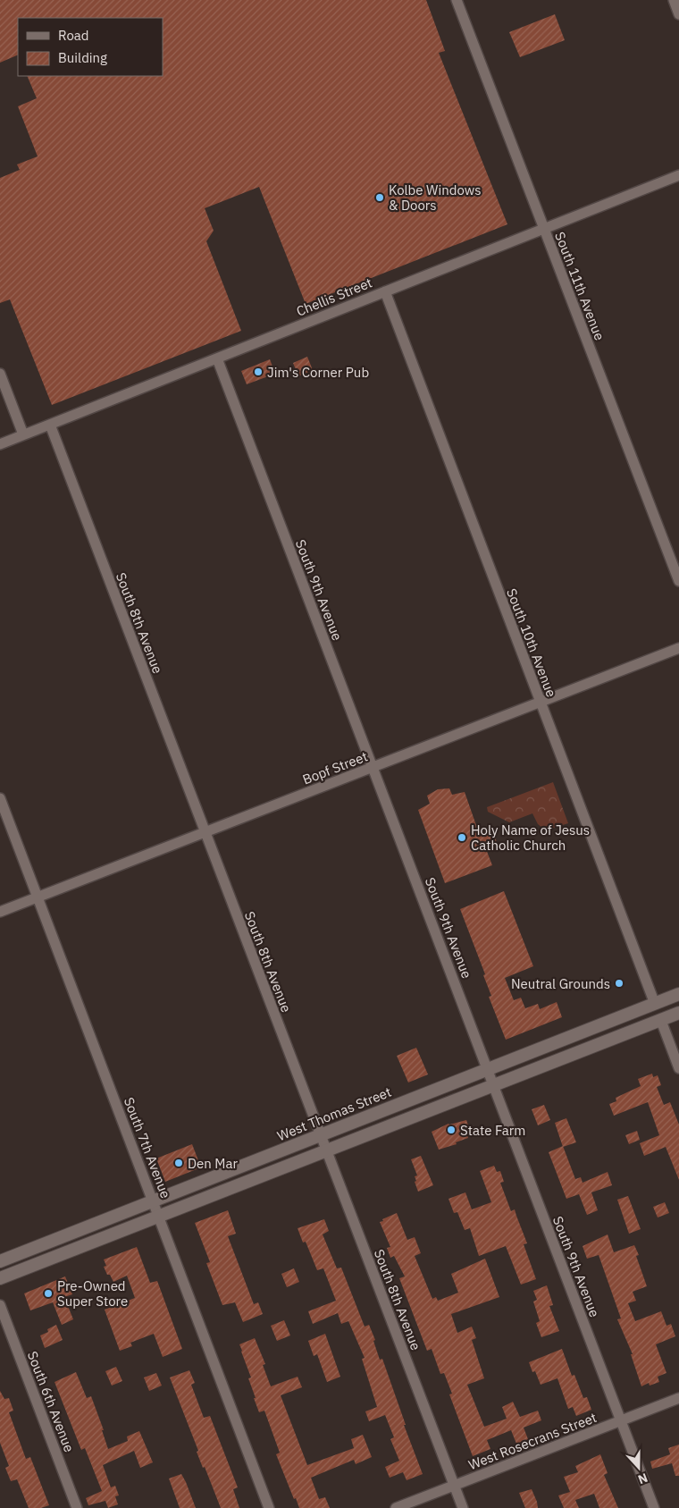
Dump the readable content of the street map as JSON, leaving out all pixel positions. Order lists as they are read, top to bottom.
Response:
{
  "streets": {
    "main road": ["West Thomas Street"],
    "street": [
      "South 11th Avenue",
      "Chellis Street",
      "South 9th Avenue",
      "South 8th Avenue",
      "South 10th Avenue",
      "Bopf Street",
      "South 7th Avenue",
      "South 6th Avenue",
      "West Rosecrans Street"
    ]
  },
  "crossings": [
    ["South 11th Avenue", "Chellis Street"],
    ["Chellis Street", "South 9th Avenue"],
    ["Chellis Street", "South 8th Avenue"],
    ["Chellis Street", "South 10th Avenue"],
    ["South 9th Avenue", "Bopf Street"],
    ["South 9th Avenue", "West Thomas Street"],
    ["South 9th Avenue", "West Rosecrans Street"],
    ["South 8th Avenue", "Bopf Street"],
    ["South 8th Avenue", "West Thomas Street"],
    ["South 8th Avenue", "West Rosecrans Street"],
    ["South 10th Avenue", "Bopf Street"],
    ["South 10th Avenue", "West Thomas Street"],
    ["Bopf Street", "South 7th Avenue"],
    ["West Thomas Street", "South 7th Avenue"]
  ],
  "places": [
    "Kolbe Windows & Doors",
    "Jim's Corner Pub",
    "Holy Name of Jesus Catholic Church",
    "Neutral Grounds",
    "State Farm",
    "Den Mar",
    "Pre-Owned Super Store"
  ],
  "legend": ["Road", "Building"],
  "north": "bottom"
}
